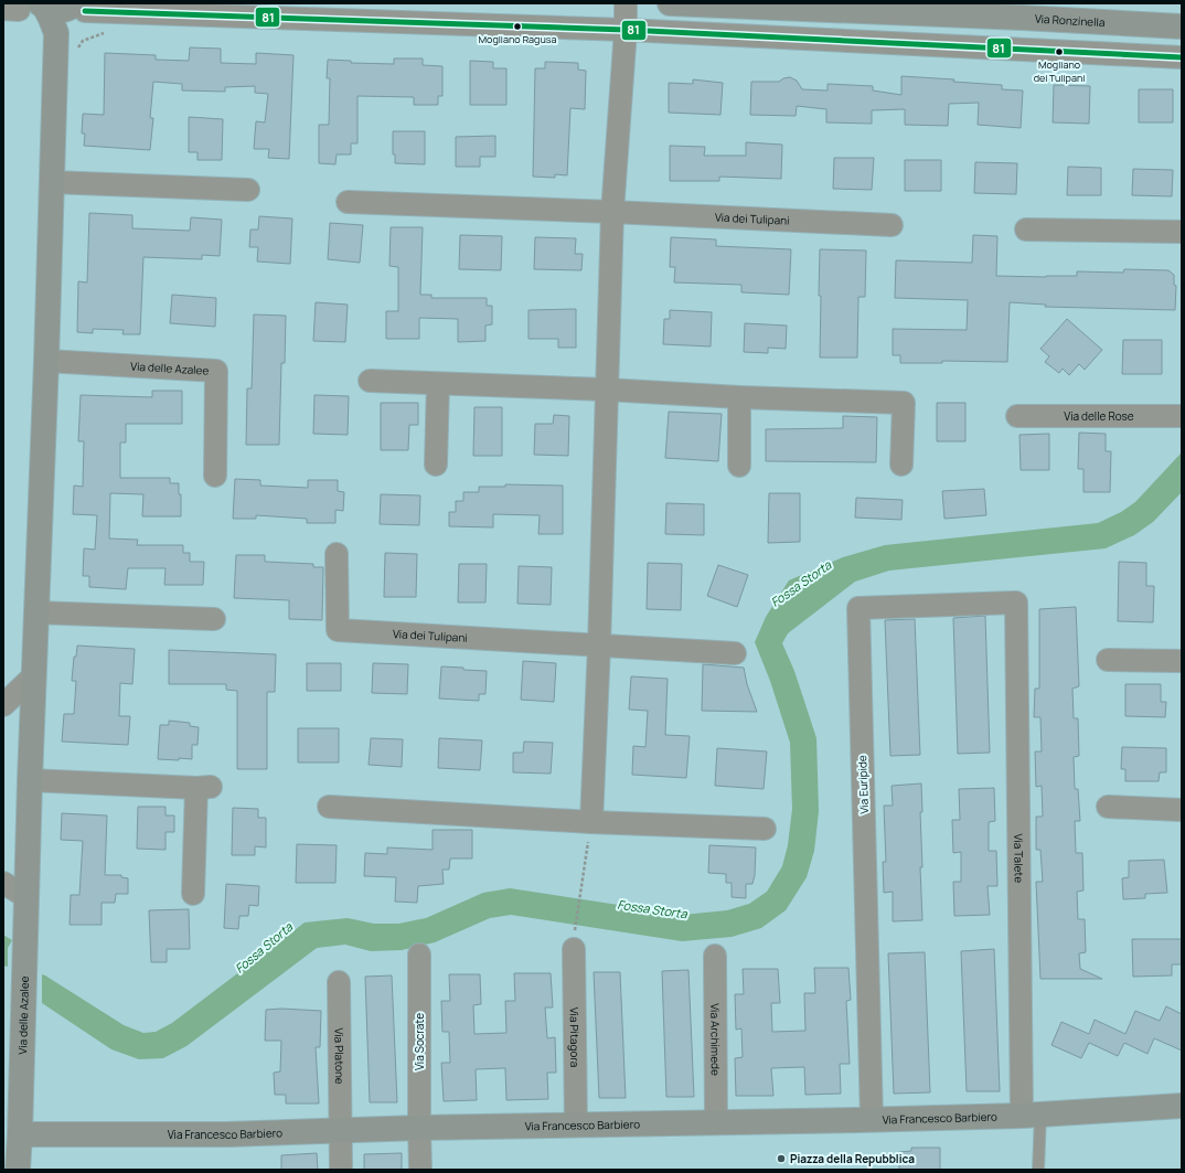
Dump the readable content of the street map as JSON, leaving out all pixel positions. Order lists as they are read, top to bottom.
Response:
{
  "streets": {
    "street": [
      "Via Ronzinella",
      "Via dei Tulipani",
      "Via delle Azalee",
      "Via delle Rose",
      "Via Euripide",
      "Via Talete",
      "Via Pitagora",
      "Via Archimede",
      "Via Socrate",
      "Via Platone",
      "Via Francesco Barbiero"
    ]
  },
  "crossings": [
    ["Via delle Azalee", "Via Francesco Barbiero"],
    ["Via Euripide", "Via Talete"],
    ["Via Euripide", "Via Francesco Barbiero"],
    ["Via Talete", "Via Francesco Barbiero"],
    ["Via Pitagora", "Via Francesco Barbiero"],
    ["Via Archimede", "Via Francesco Barbiero"],
    ["Via Socrate", "Via Francesco Barbiero"],
    ["Via Platone", "Via Francesco Barbiero"]
  ],
  "water": ["Fossa Storta"],
  "places": ["Mogliano Ragusa", "Mogliano dei Tulipani", "Piazza della Repubblica"],
  "lines": ["transit line 81"]
}
